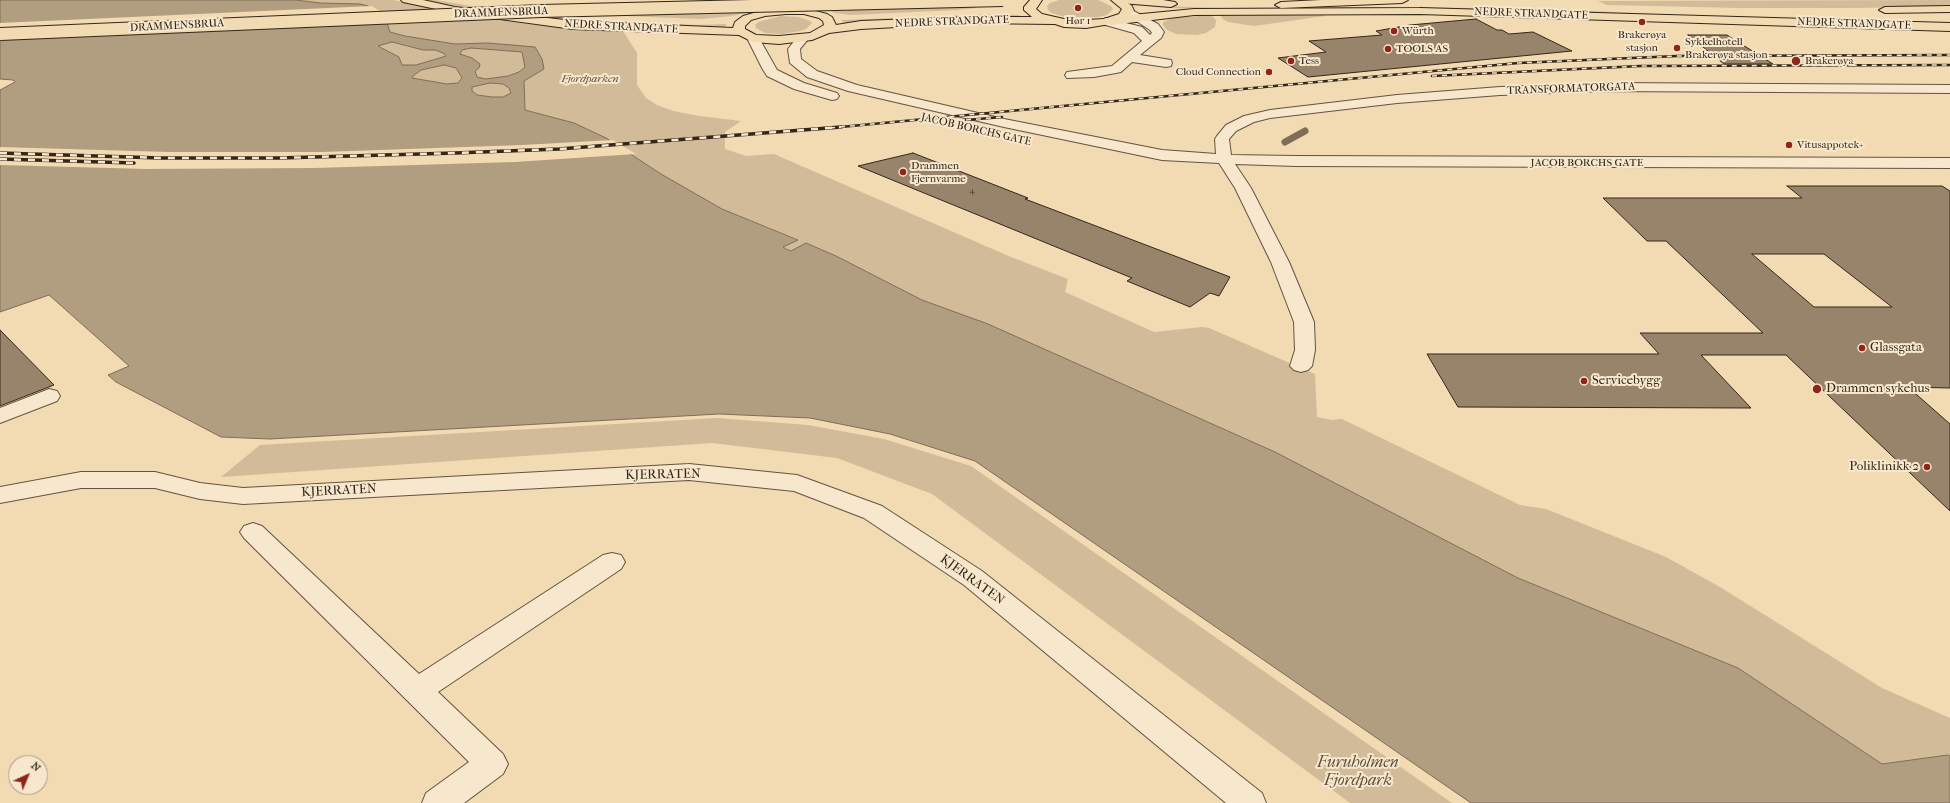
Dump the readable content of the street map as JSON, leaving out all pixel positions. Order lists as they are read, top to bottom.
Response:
{
  "streets": {
    "main road": ["DRAMMENSBRUA", "NEDRE STRANDGATE"],
    "street": ["TRANSFORMATORGATA", "JACOB BORCHS GATE", "KJERRATEN"]
  },
  "crossings": [
    ["NEDRE STRANDGATE", "JACOB BORCHS GATE"],
    ["TRANSFORMATORGATA", "JACOB BORCHS GATE"]
  ],
  "parks": ["Fjordparken", "Furuholmen Fjordpark"],
  "places": [
    "Hør 1",
    "Brakerøya stasjon",
    "Würth",
    "Sykkelhotell Brakerøya stasjon",
    "TOOLS AS",
    "Tess",
    "Brakerøya",
    "Cloud Connection",
    "Vitusappotek+",
    "Drammen Fjernvarme",
    "Glassgata",
    "Servicebygg",
    "Drammen sykehus",
    "Poliklinikk 2"
  ],
  "house_numbers": ["4"],
  "north": "top right"
}
